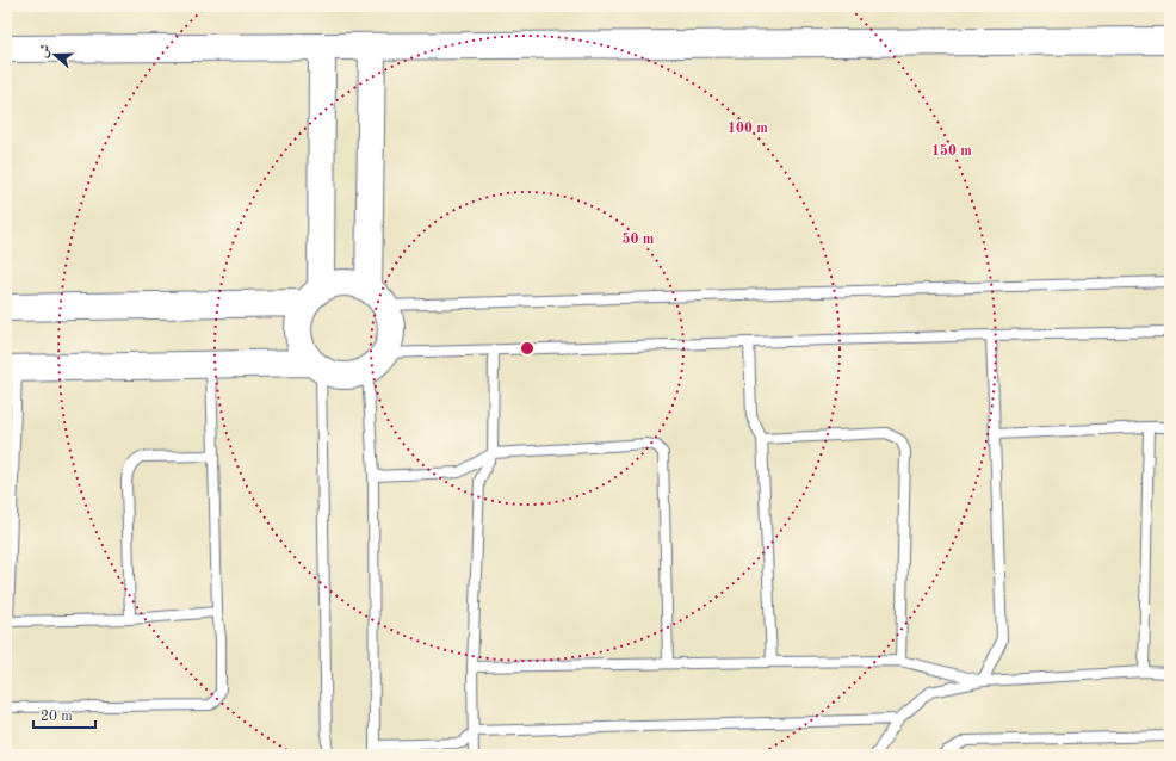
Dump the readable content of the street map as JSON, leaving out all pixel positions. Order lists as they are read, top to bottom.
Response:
{
  "scale_bar": "20 m",
  "north": "left",
  "rings": ["100 m", "150 m", "50 m"]
}
